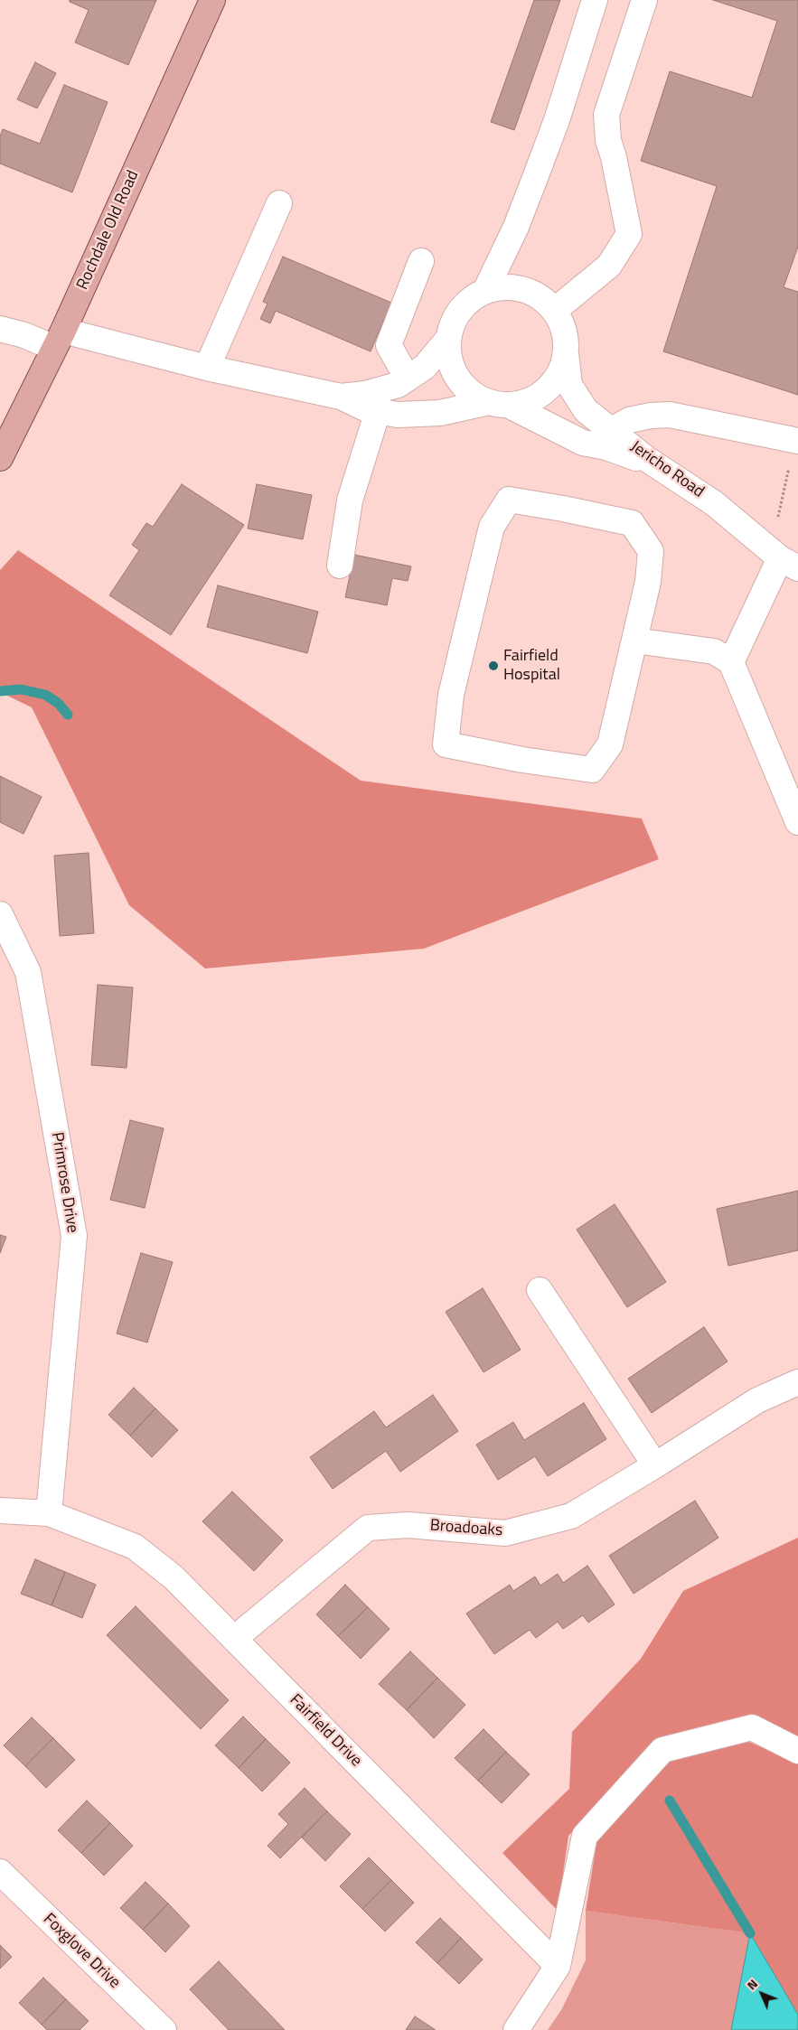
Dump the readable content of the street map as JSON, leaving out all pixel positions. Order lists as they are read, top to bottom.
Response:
{
  "streets": {
    "main road": ["Rochdale Old Road"],
    "street": [
      "Jericho Road",
      "Primrose Drive",
      "Broadoaks",
      "Fairfield Drive",
      "Foxglove Drive"
    ]
  },
  "crossings": [
    ["Primrose Drive", "Fairfield Drive"],
    ["Broadoaks", "Fairfield Drive"]
  ],
  "places": ["Fairfield Hospital"],
  "north": "top left"
}
